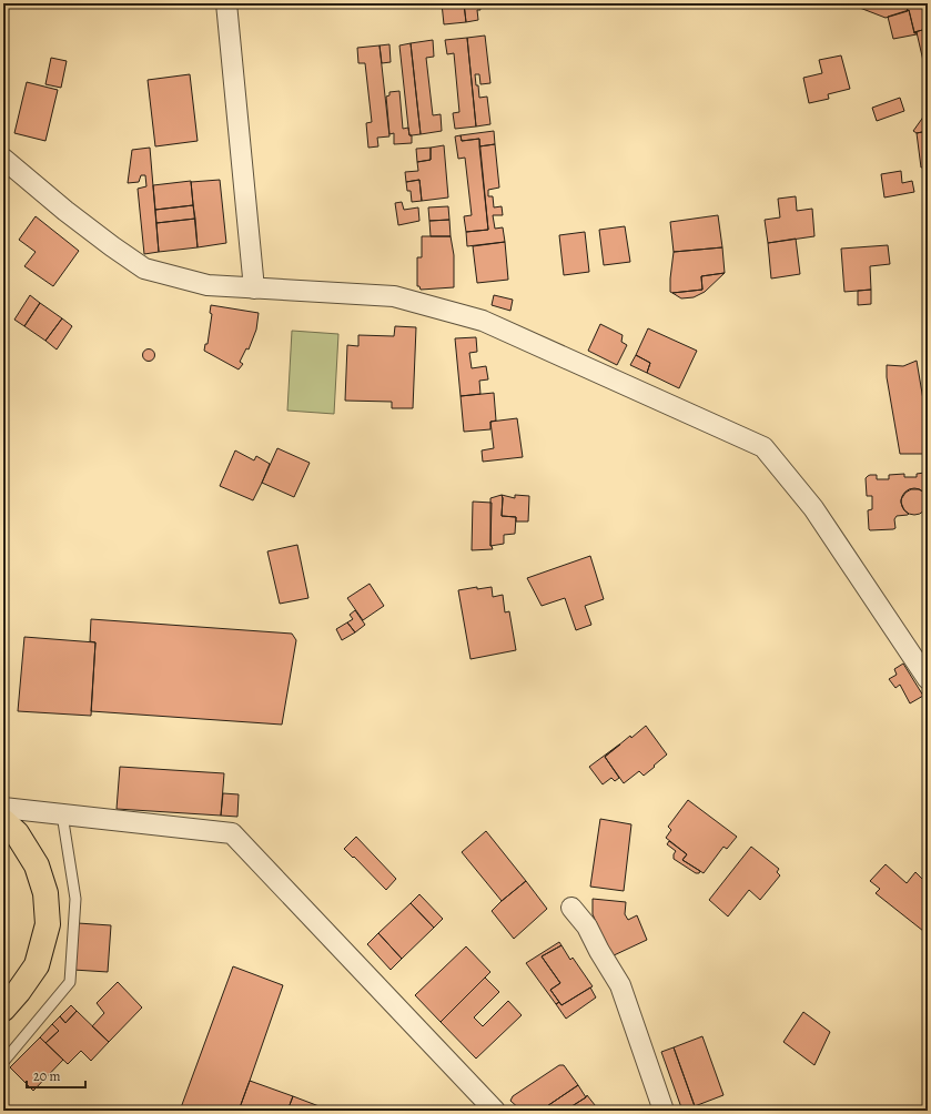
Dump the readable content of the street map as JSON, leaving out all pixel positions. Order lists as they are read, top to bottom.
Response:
{
  "scale_bar": "20 m"
}
